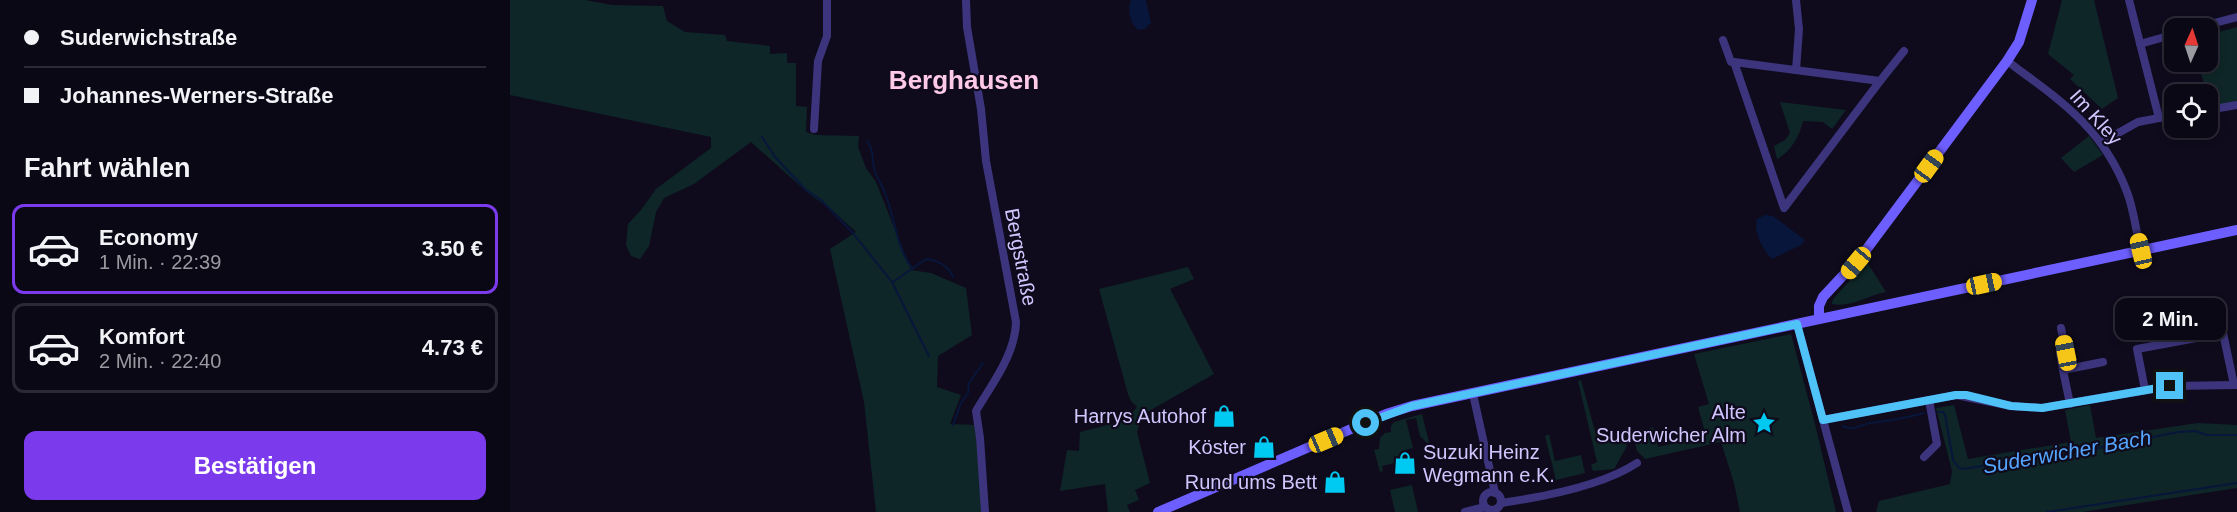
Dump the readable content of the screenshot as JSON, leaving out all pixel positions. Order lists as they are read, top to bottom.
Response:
{
  "streets": {
    "street": ["Im Kley", "Bergstraße"]
  },
  "districts": ["Berghausen"],
  "water": ["Suderwicher Bach"],
  "places": {
    "shop": [
      "Harrys Autohof",
      "Köster",
      "Suzuki Heinz Wegmann e.K.",
      "Rund ums Bett"
    ],
    "place": ["Alte Suderwicher Alm"]
  },
  "north": "top",
  "page": {
    "banner": ["Suderwichstraße", "Johannes-Werners-Straße"],
    "heading": "Fahrt wählen",
    "list": [
      {
        "name": "Economy",
        "note": "1 Min. · 22:39",
        "value": "3.50 €"
      },
      {
        "name": "Komfort",
        "note": "2 Min. · 22:40",
        "value": "4.73 €"
      }
    ],
    "bubble": "2 Min.",
    "buttons": "Bestätigen"
  }
}
